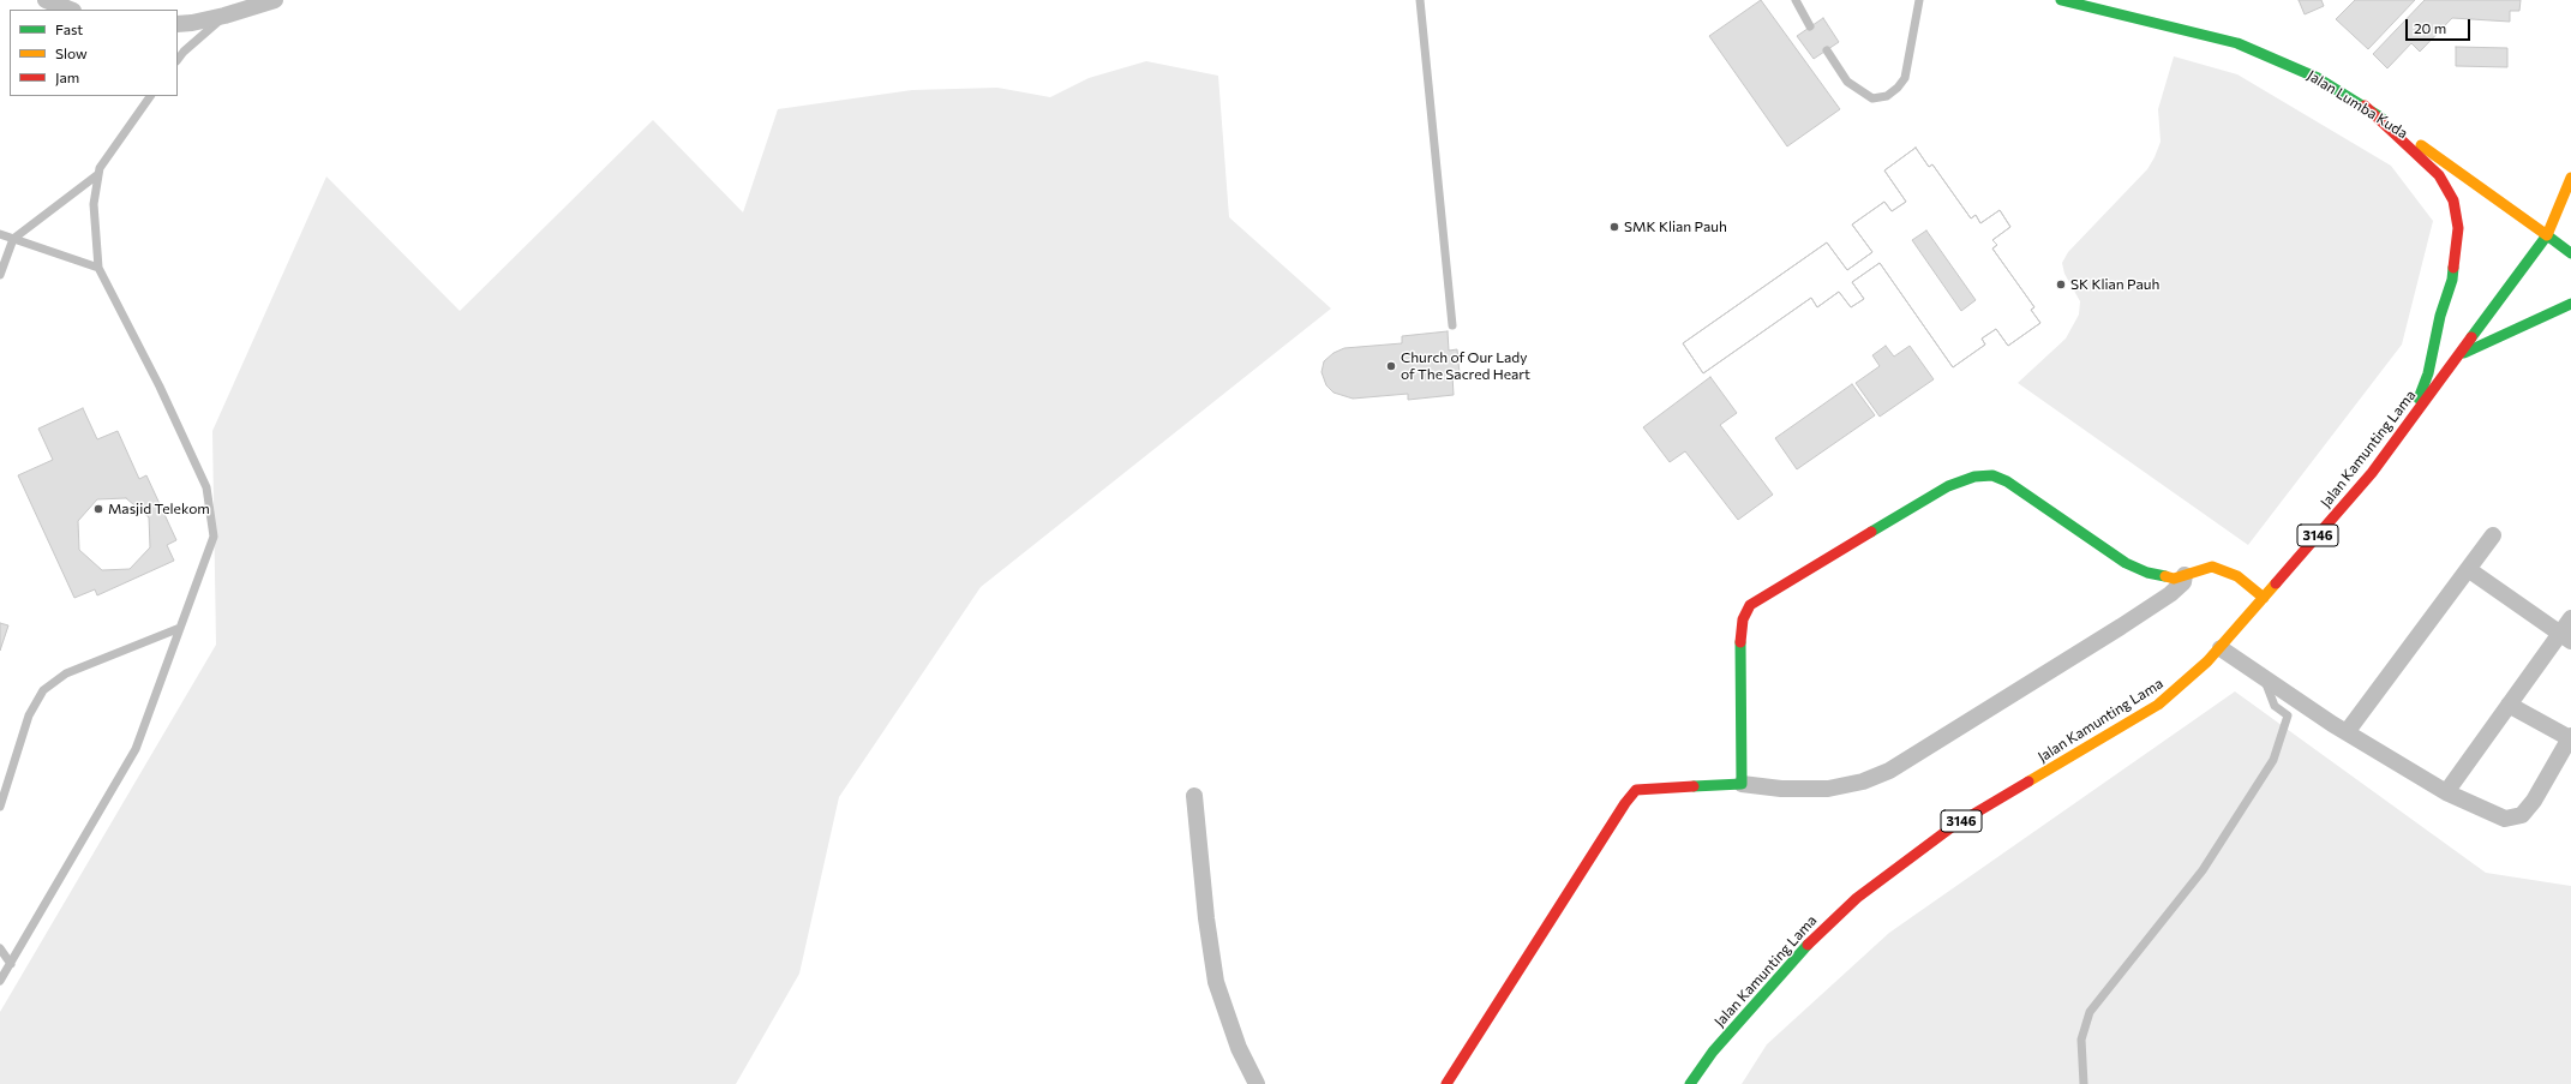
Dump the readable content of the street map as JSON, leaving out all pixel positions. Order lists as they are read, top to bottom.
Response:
{
  "streets": {
    "street": ["Jalan Lumba Kuda", "Jalan Kamunting Lama", "3146"]
  },
  "crossings": [
    ["Jalan Lumba Kuda", "Jalan Kamunting Lama"]
  ],
  "places": [
    "SMK Klian Pauh",
    "SK Klian Pauh",
    "Church of Our Lady of The Sacred Heart",
    "Masjid Telekom"
  ],
  "legend": ["Fast", "Slow", "Jam"],
  "scale_bar": "20 m"
}
